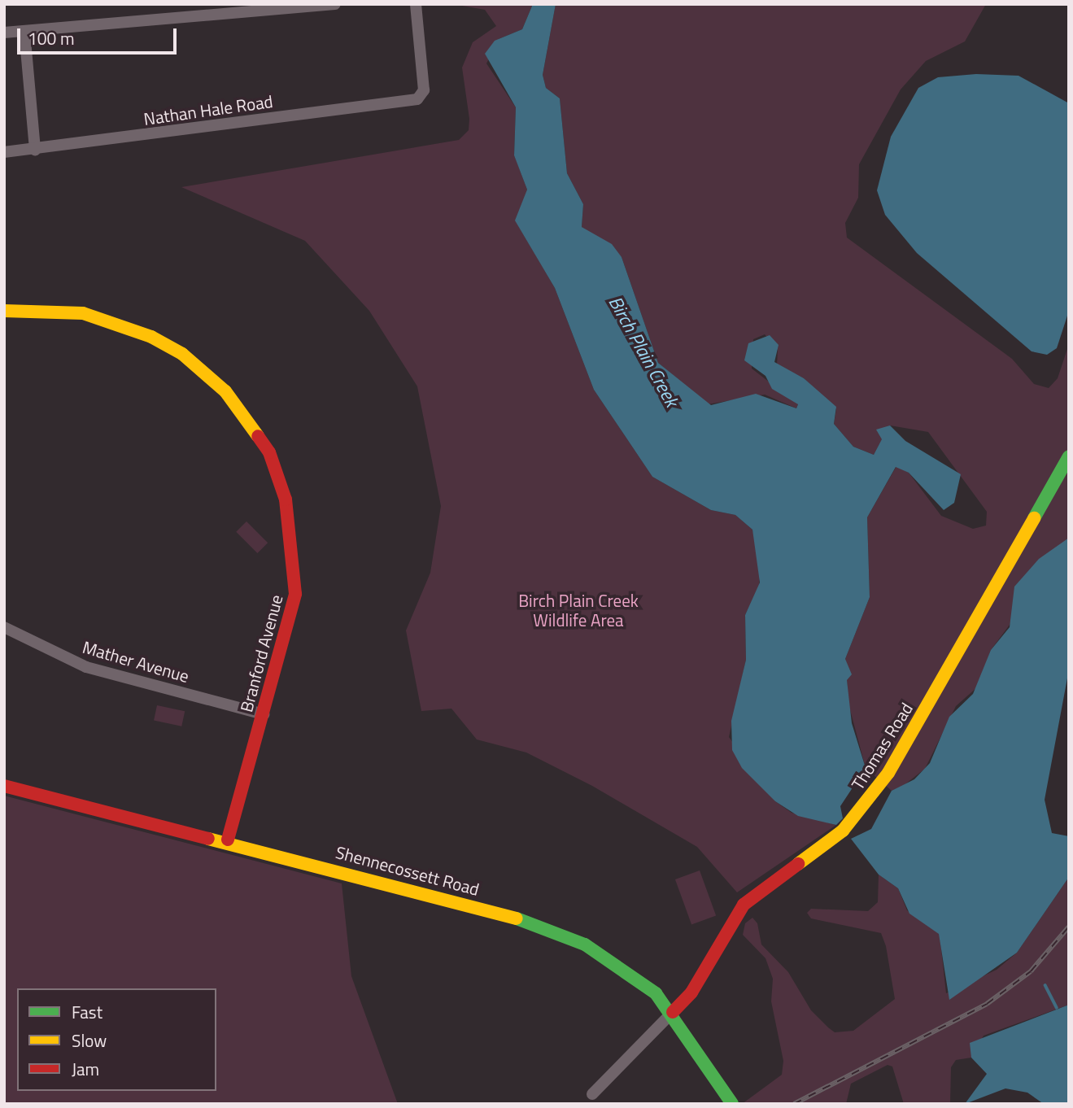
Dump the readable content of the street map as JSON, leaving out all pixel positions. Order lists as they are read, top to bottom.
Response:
{
  "streets": {
    "street": [
      "Nathan Hale Road",
      "Branford Avenue",
      "Mather Avenue",
      "Thomas Road",
      "Shennecossett Road"
    ]
  },
  "crossings": [
    ["Branford Avenue", "Mather Avenue"],
    ["Branford Avenue", "Shennecossett Road"],
    ["Thomas Road", "Shennecossett Road"]
  ],
  "water": ["Birch Plain Creek"],
  "parks": ["Birch Plain Creek Wildlife Area"],
  "legend": ["Fast", "Slow", "Jam"],
  "scale_bar": "100 m"
}
